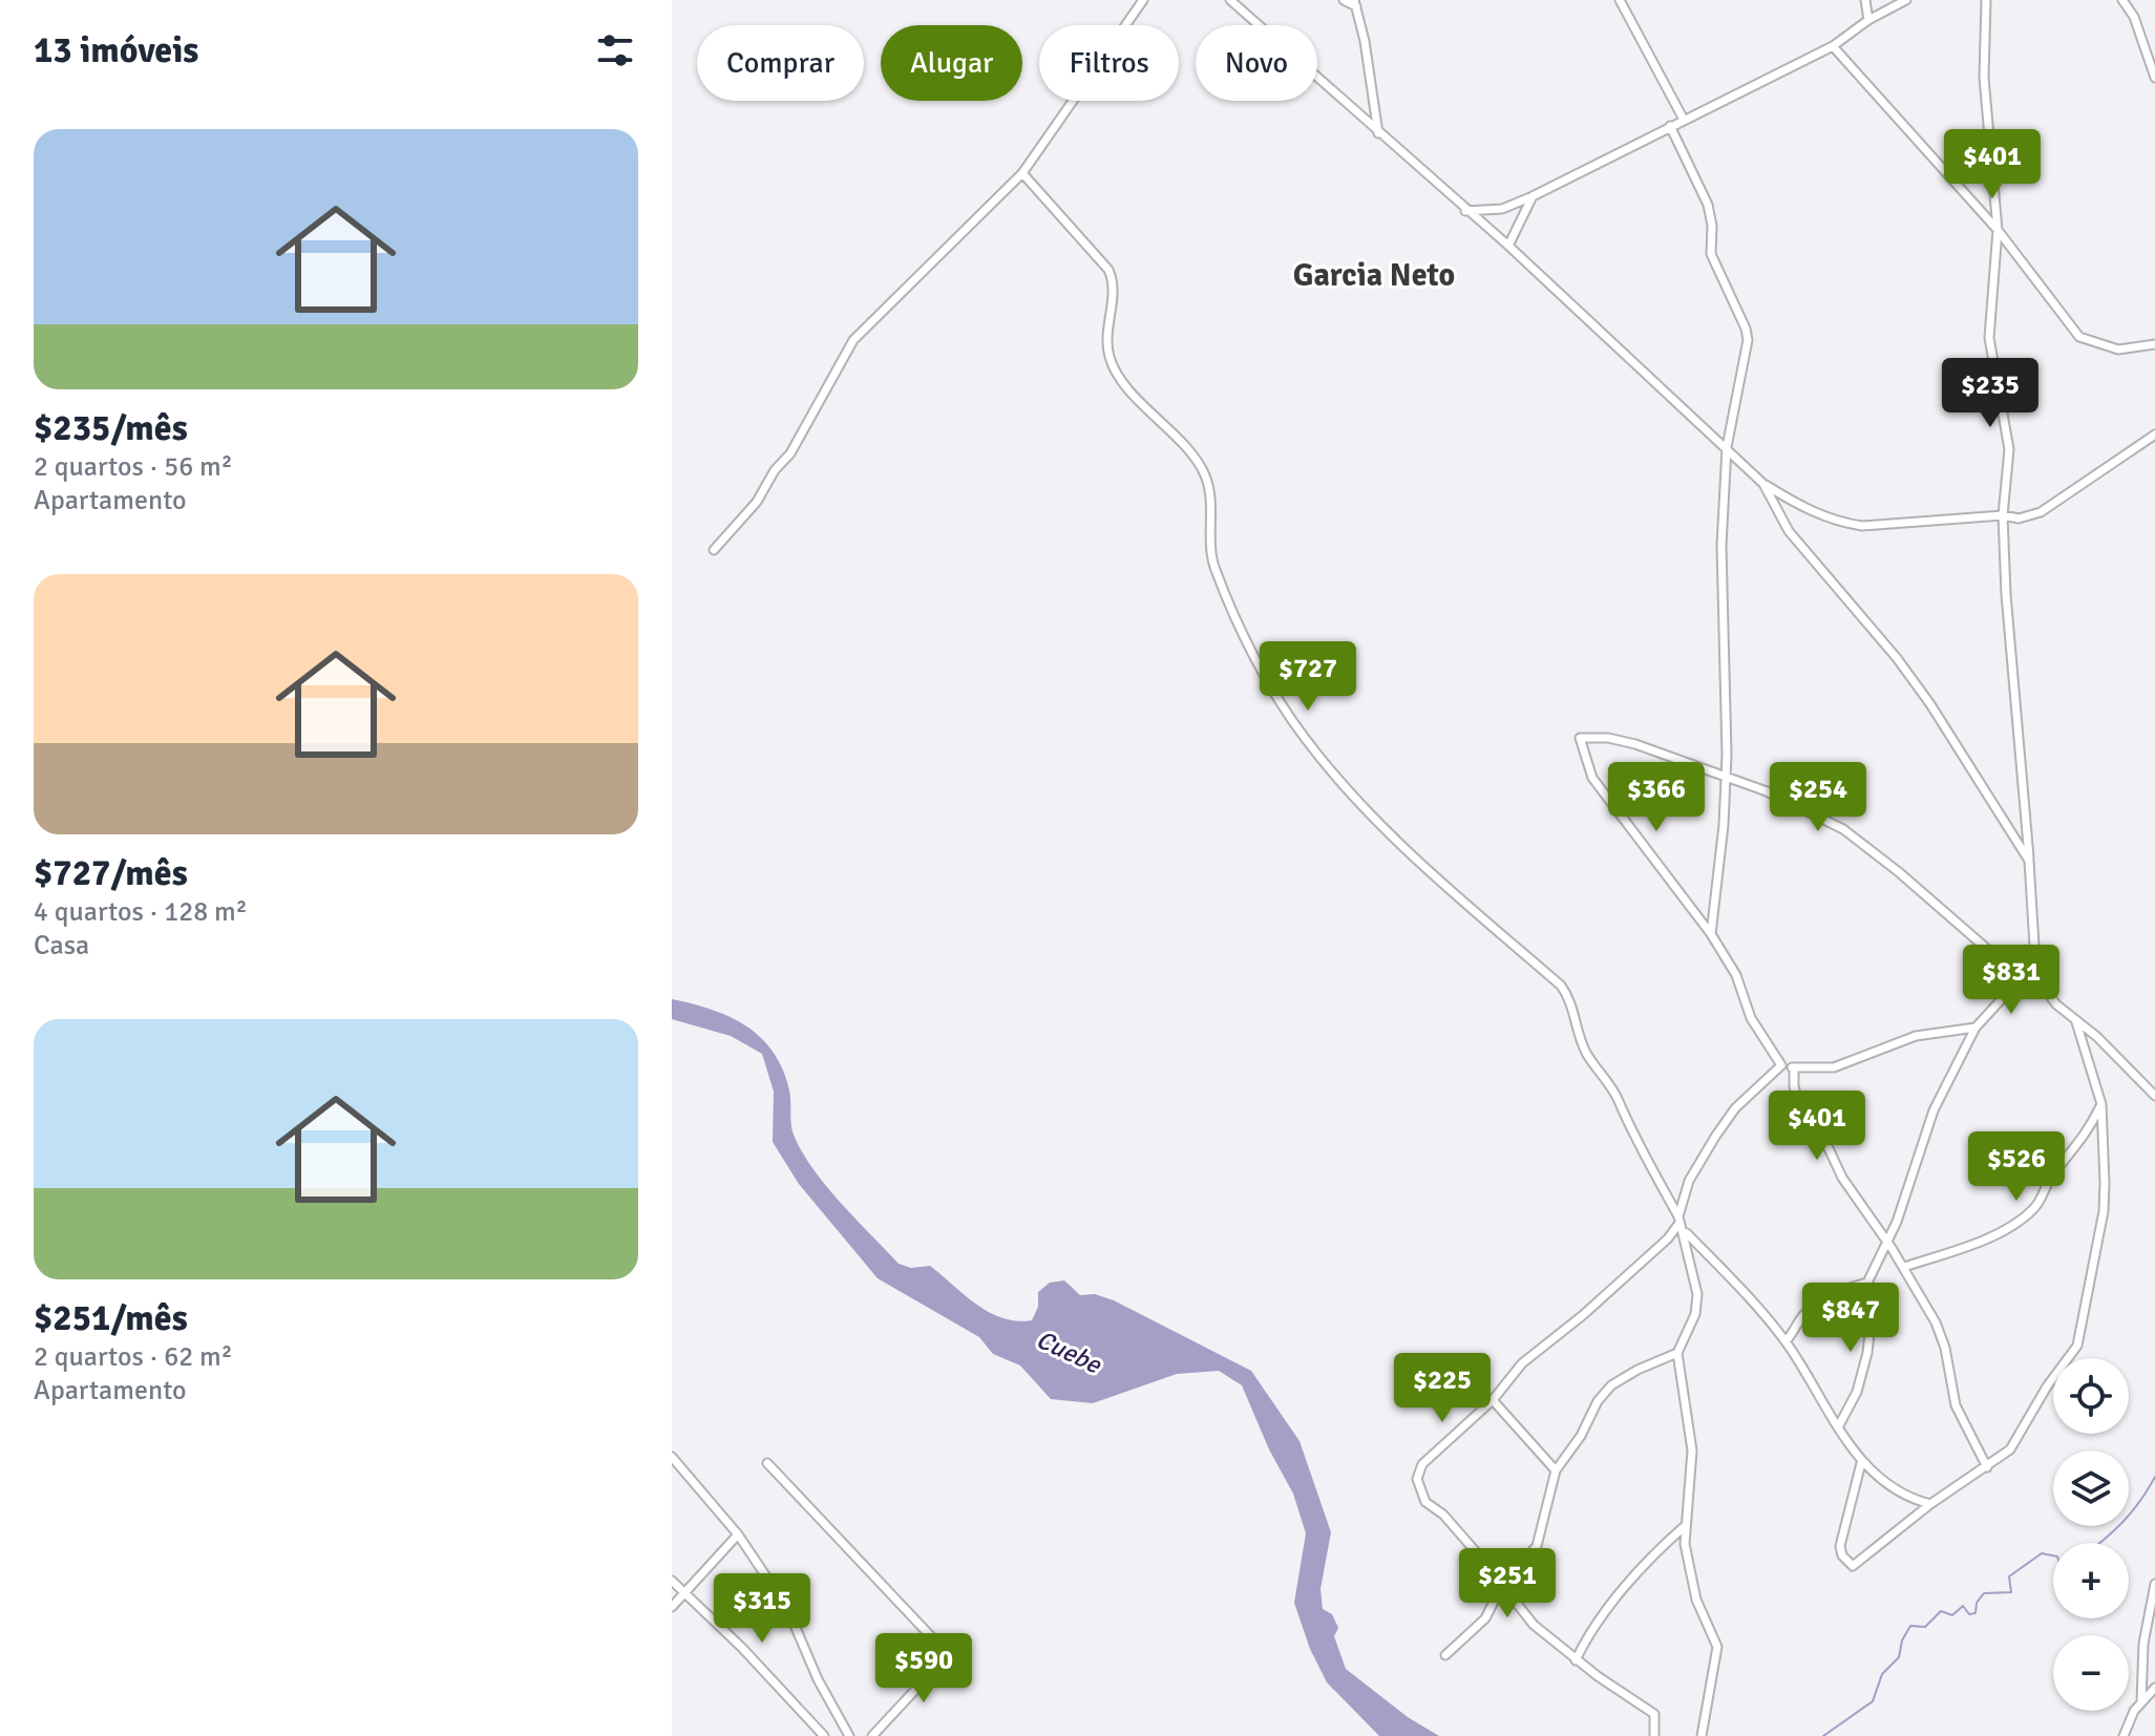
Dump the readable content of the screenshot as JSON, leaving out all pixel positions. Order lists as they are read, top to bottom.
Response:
{
  "districts": ["Garcia Neto"],
  "water": ["Cuebe"],
  "page": {
    "heading": "13 imóveis",
    "chip": [
      "Comprar",
      "Alugar",
      "Filtros",
      "Novo"
    ],
    "list": [
      {
        "name": "$235/mês",
        "note": "2 quartos · 56 m² · Apartamento"
      },
      {
        "name": "$727/mês",
        "note": "4 quartos · 128 m² · Casa"
      },
      {
        "name": "$251/mês",
        "note": "2 quartos · 62 m² · Apartamento"
      }
    ],
    "price": [
      "$401",
      "$235",
      "$727",
      "$366",
      "$254",
      "$831",
      "$401",
      "$526",
      "$847",
      "$225",
      "$251",
      "$315",
      "$590"
    ],
    "map_buttons": ["+", "−"]
  }
}
